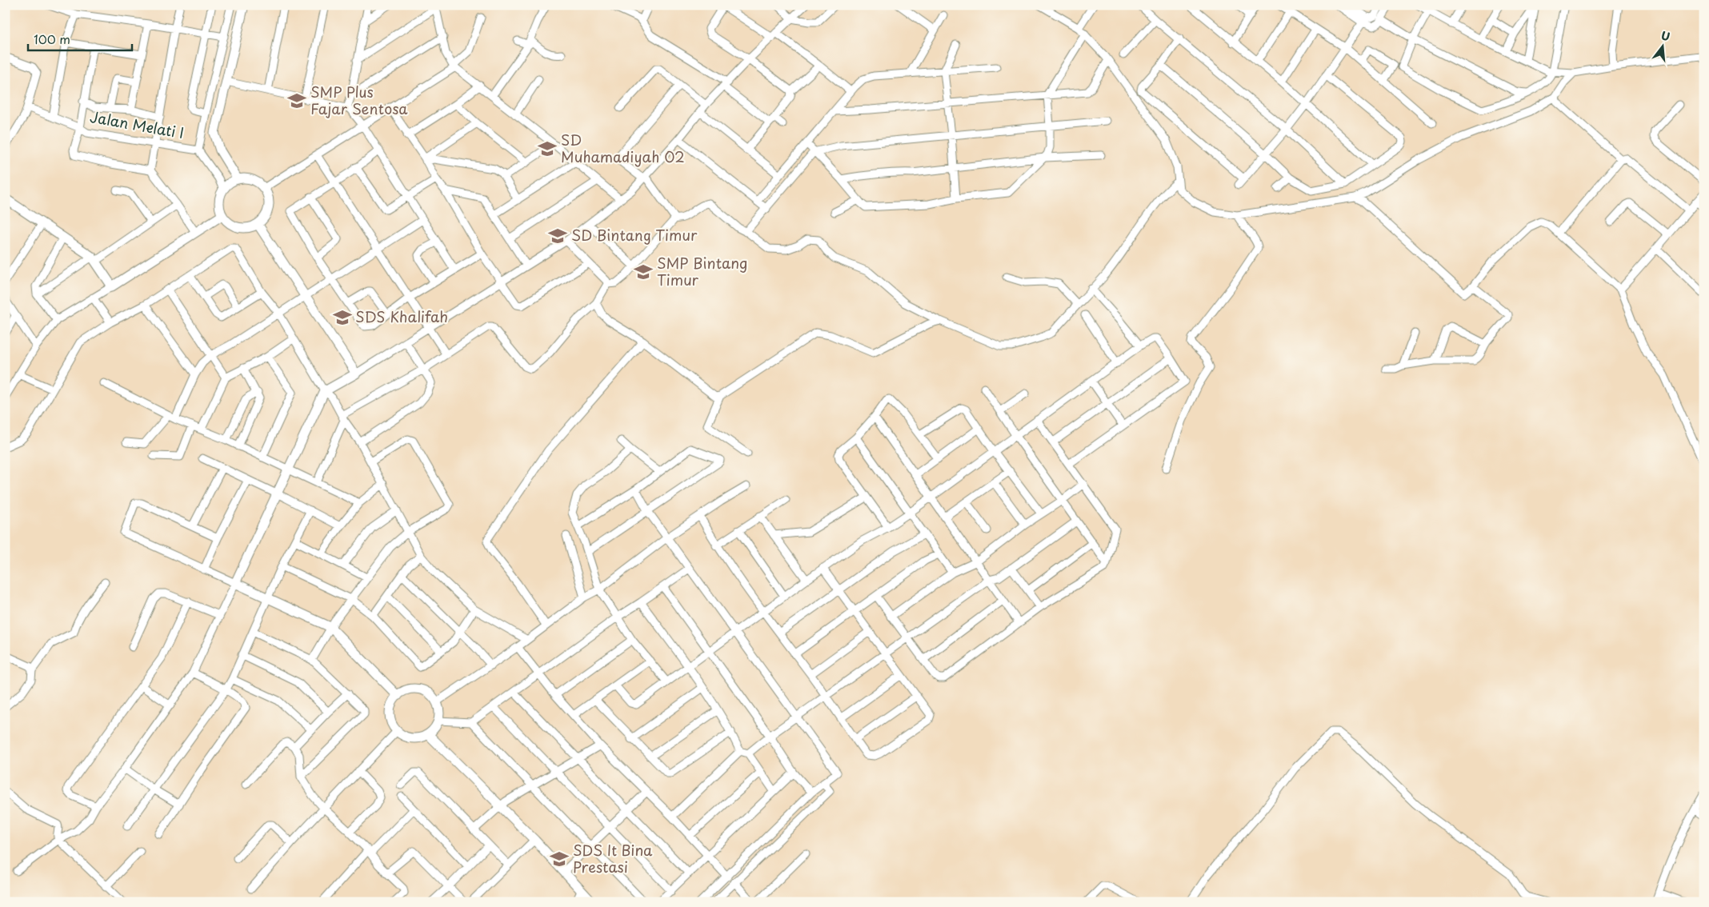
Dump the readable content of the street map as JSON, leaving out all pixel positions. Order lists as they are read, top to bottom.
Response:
{
  "streets": {
    "street": ["Jalan Melati I"]
  },
  "places": {
    "school or university": [
      "SMP Plus Fajar Sentosa",
      "SD Muhamadiyah 02",
      "SD Bintang Timur",
      "SMP Bintang Timur",
      "SDS Khalifah",
      "SDS It Bina Prestasi"
    ]
  },
  "scale_bar": "100 m",
  "north": "top"
}
